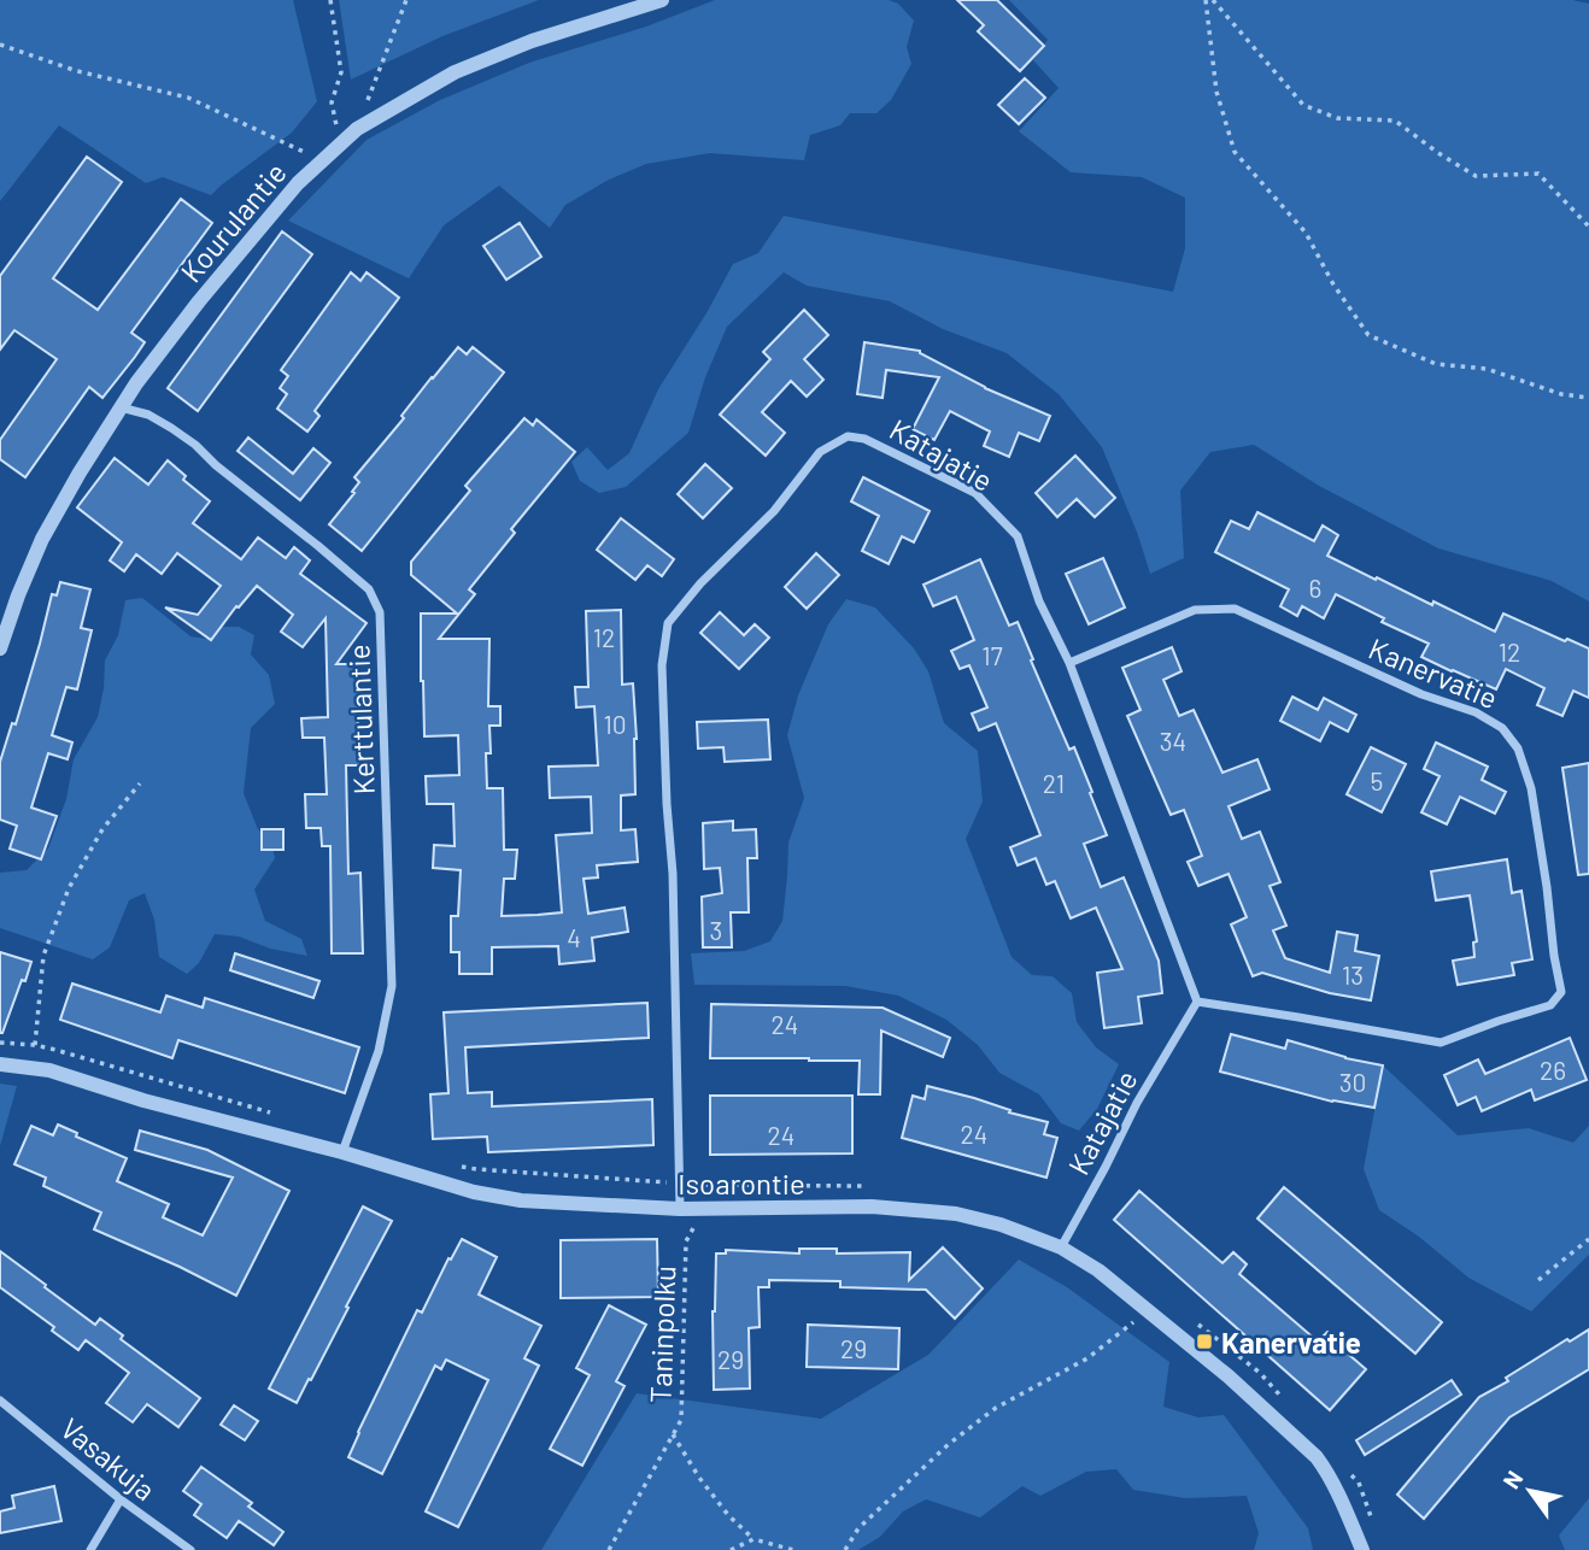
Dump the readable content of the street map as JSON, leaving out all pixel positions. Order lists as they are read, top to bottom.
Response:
{
  "streets": {
    "street": [
      "Kourulantie",
      "Katajatie",
      "Kanervatie",
      "Kerttulantie",
      "Isoarontie",
      "Vasakuja"
    ],
    "path": ["Taninpolku"]
  },
  "crossings": [
    ["Kourulantie", "Kerttulantie"],
    ["Katajatie", "Kanervatie"],
    ["Katajatie", "Isoarontie"],
    ["Kerttulantie", "Isoarontie"],
    ["Isoarontie", "Taninpolku"]
  ],
  "places": {
    "transit": ["Kanervatie"]
  },
  "house_numbers": [
    "6",
    "12",
    "12",
    "17",
    "10",
    "34",
    "5",
    "21",
    "3",
    "4",
    "13",
    "24",
    "26",
    "30",
    "24",
    "24",
    "29",
    "29"
  ],
  "north": "top left"
}
